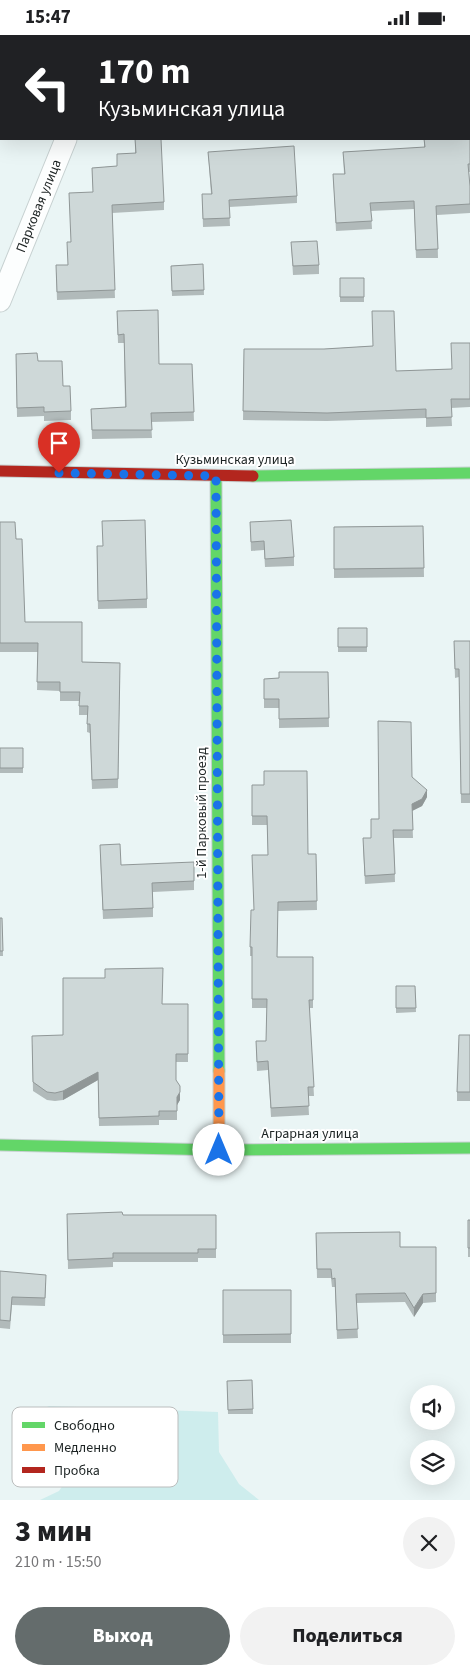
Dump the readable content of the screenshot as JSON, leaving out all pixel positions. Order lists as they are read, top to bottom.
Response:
{
  "streets": {
    "street": [
      "Парковая улица",
      "Кузьминская улица",
      "1-й Парковый проезд",
      "Аграрная улица"
    ]
  },
  "crossings": [
    ["Кузьминская улица", "1-й Парковый проезд"],
    ["1-й Парковый проезд", "Аграрная улица"]
  ],
  "legend": ["Свободно", "Медленно", "Пробка"],
  "page": {
    "status": "15:47",
    "turn": ["170 m", "Кузьминская улица"],
    "heading": ["3 мин", "210 m · 15:50"],
    "buttons": ["Выход", "Поделиться"]
  }
}
